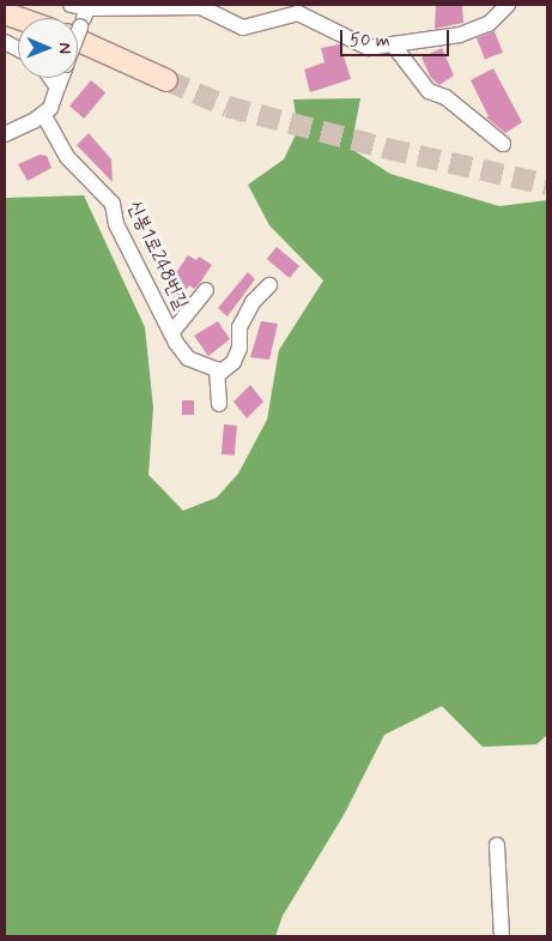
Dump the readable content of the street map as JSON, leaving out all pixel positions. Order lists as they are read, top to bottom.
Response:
{
  "streets": {
    "street": ["신봉1로248번길"]
  },
  "scale_bar": "50 m",
  "north": "right"
}
